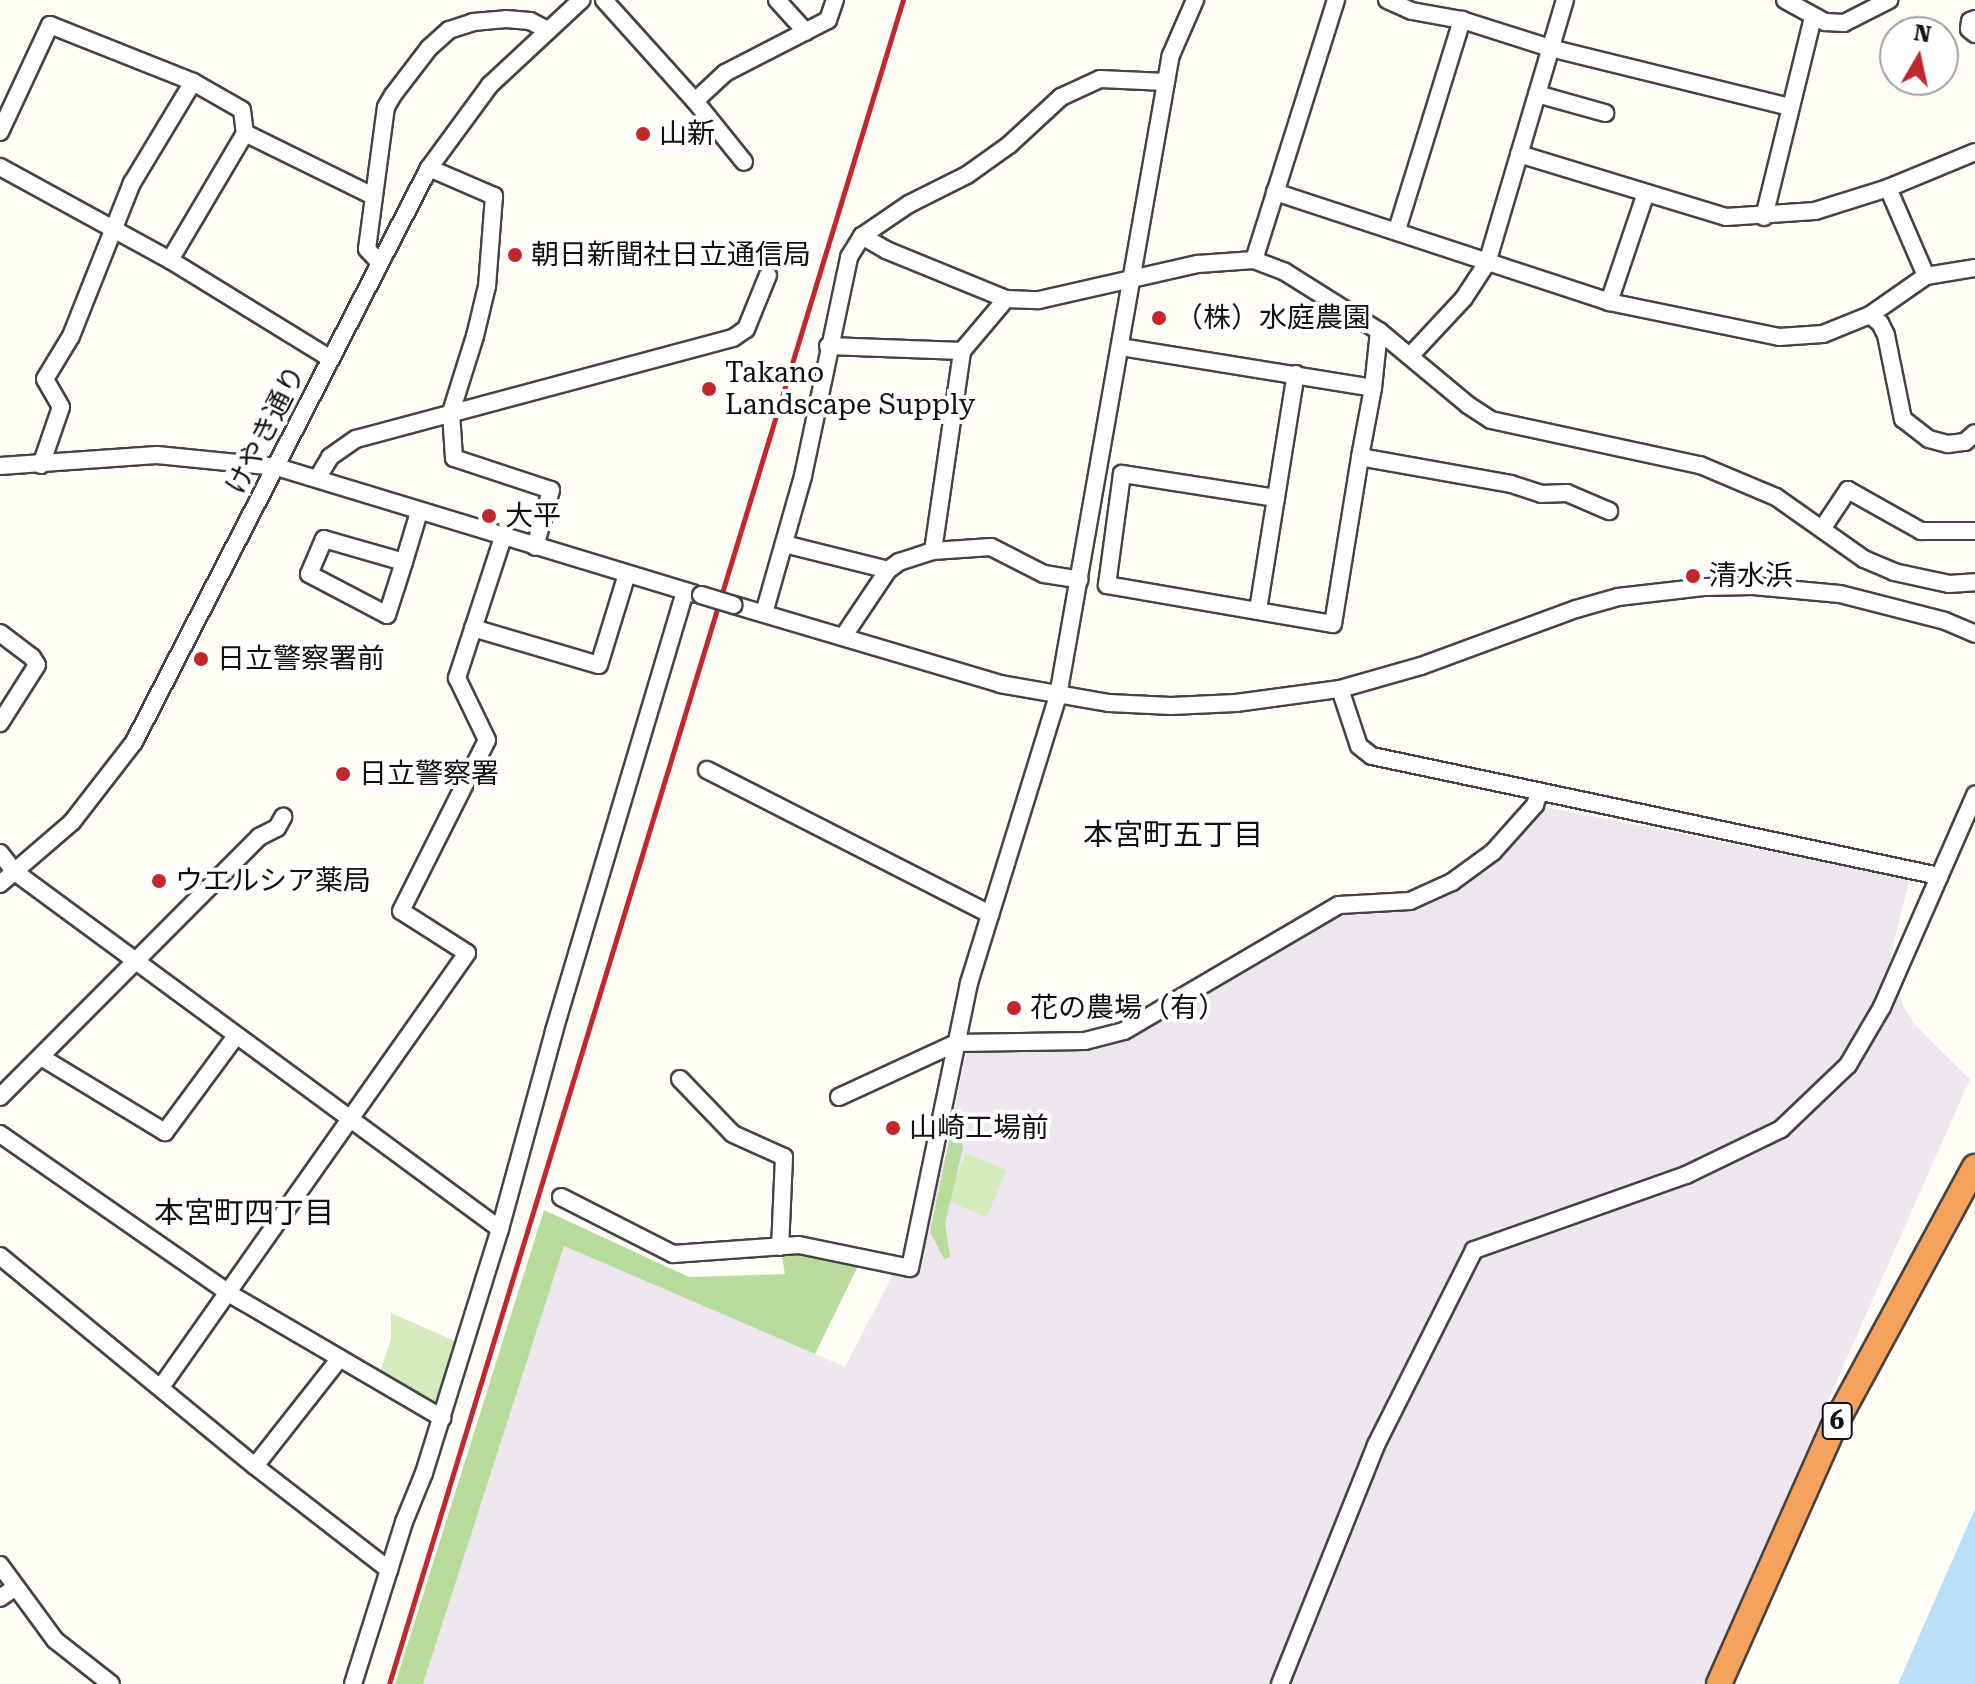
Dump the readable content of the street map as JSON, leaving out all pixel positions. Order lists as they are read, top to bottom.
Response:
{
  "streets": {
    "highway": ["6"],
    "street": ["けやき通り"]
  },
  "districts": ["本宮町五丁目", "本宮町四丁目"],
  "places": [
    "山新",
    "朝日新聞社日立通信局",
    "（株）水庭農園",
    "Takano Landscape Supply",
    "大平",
    "清水浜",
    "日立警察署前",
    "日立警察署",
    "ウエルシア薬局",
    "花の農場（有）",
    "山崎工場前"
  ],
  "north": "top"
}
